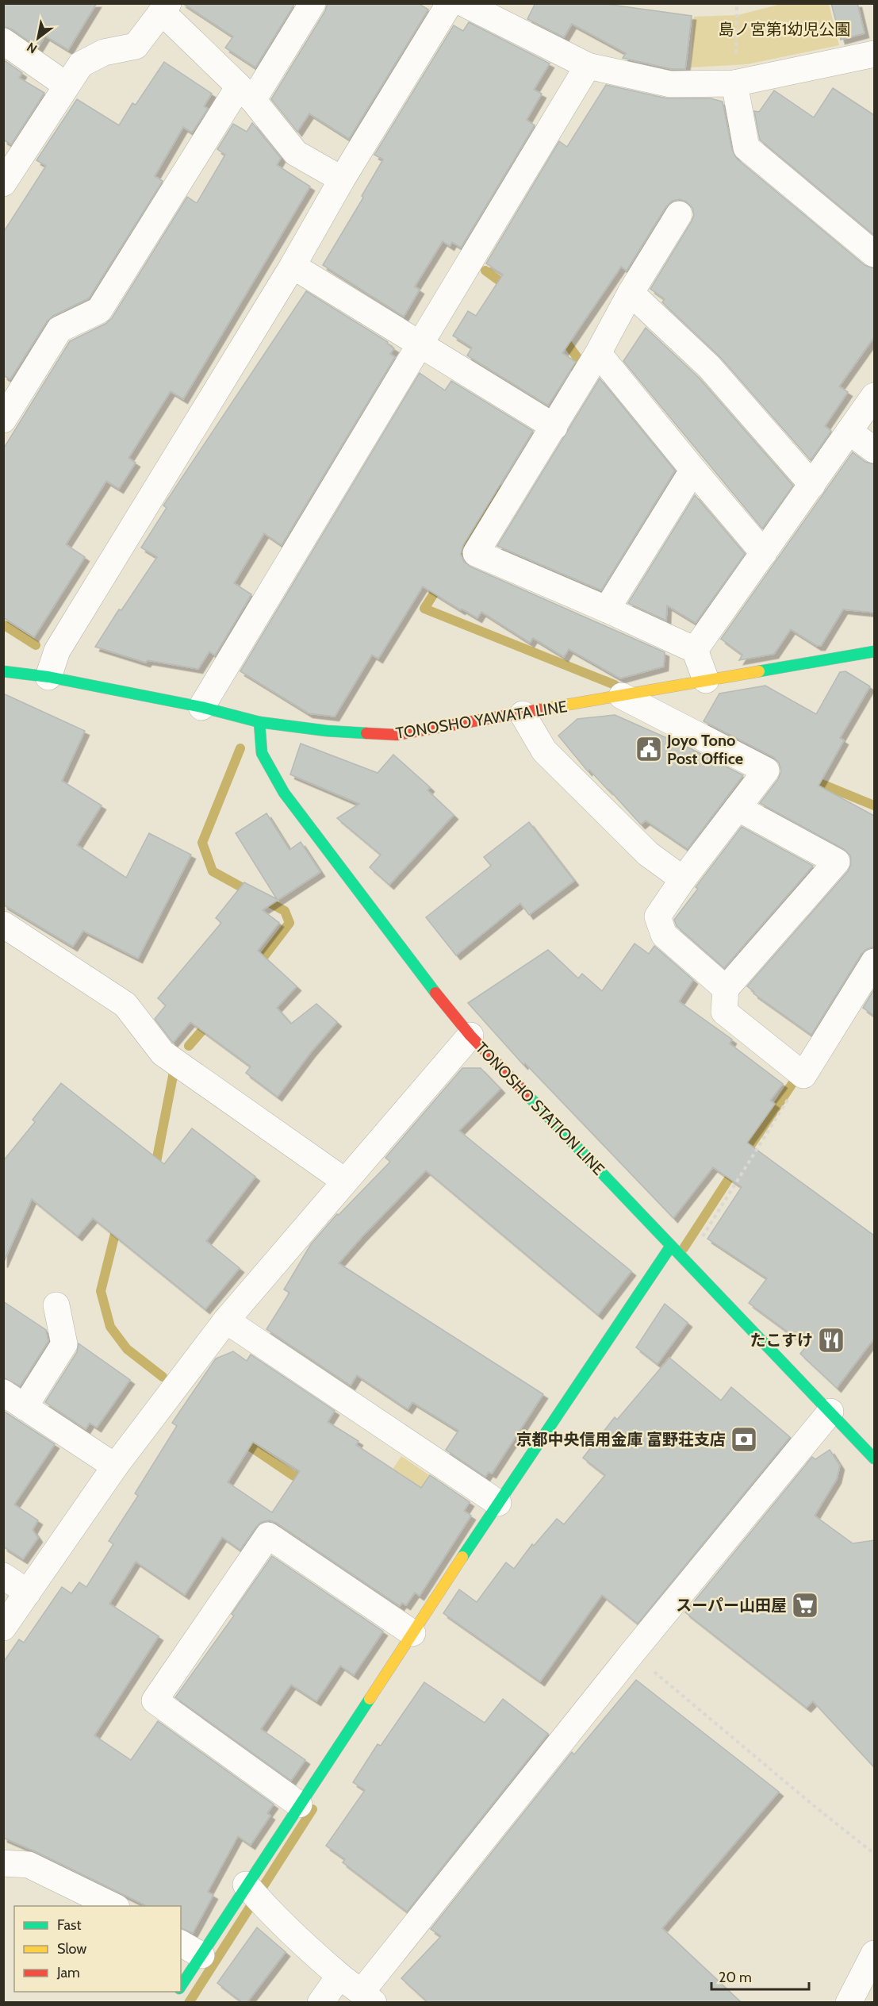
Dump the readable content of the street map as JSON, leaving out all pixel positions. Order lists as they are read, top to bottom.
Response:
{
  "streets": {
    "main road": ["TONOSHO YAWATA LINE", "TONOSHO STATION LINE"]
  },
  "crossings": [
    ["TONOSHO YAWATA LINE", "TONOSHO STATION LINE"]
  ],
  "parks": ["島ノ宮第1幼児公園"],
  "places": {
    "public building": ["Joyo Tono Post Office"],
    "restaurant": ["たこすけ"],
    "bank": ["京都中央信用金庫 富野荘支店"],
    "supermarket": ["スーパー山田屋"]
  },
  "legend": ["Fast", "Slow", "Jam"],
  "scale_bar": "20 m",
  "north": "bottom left"
}
